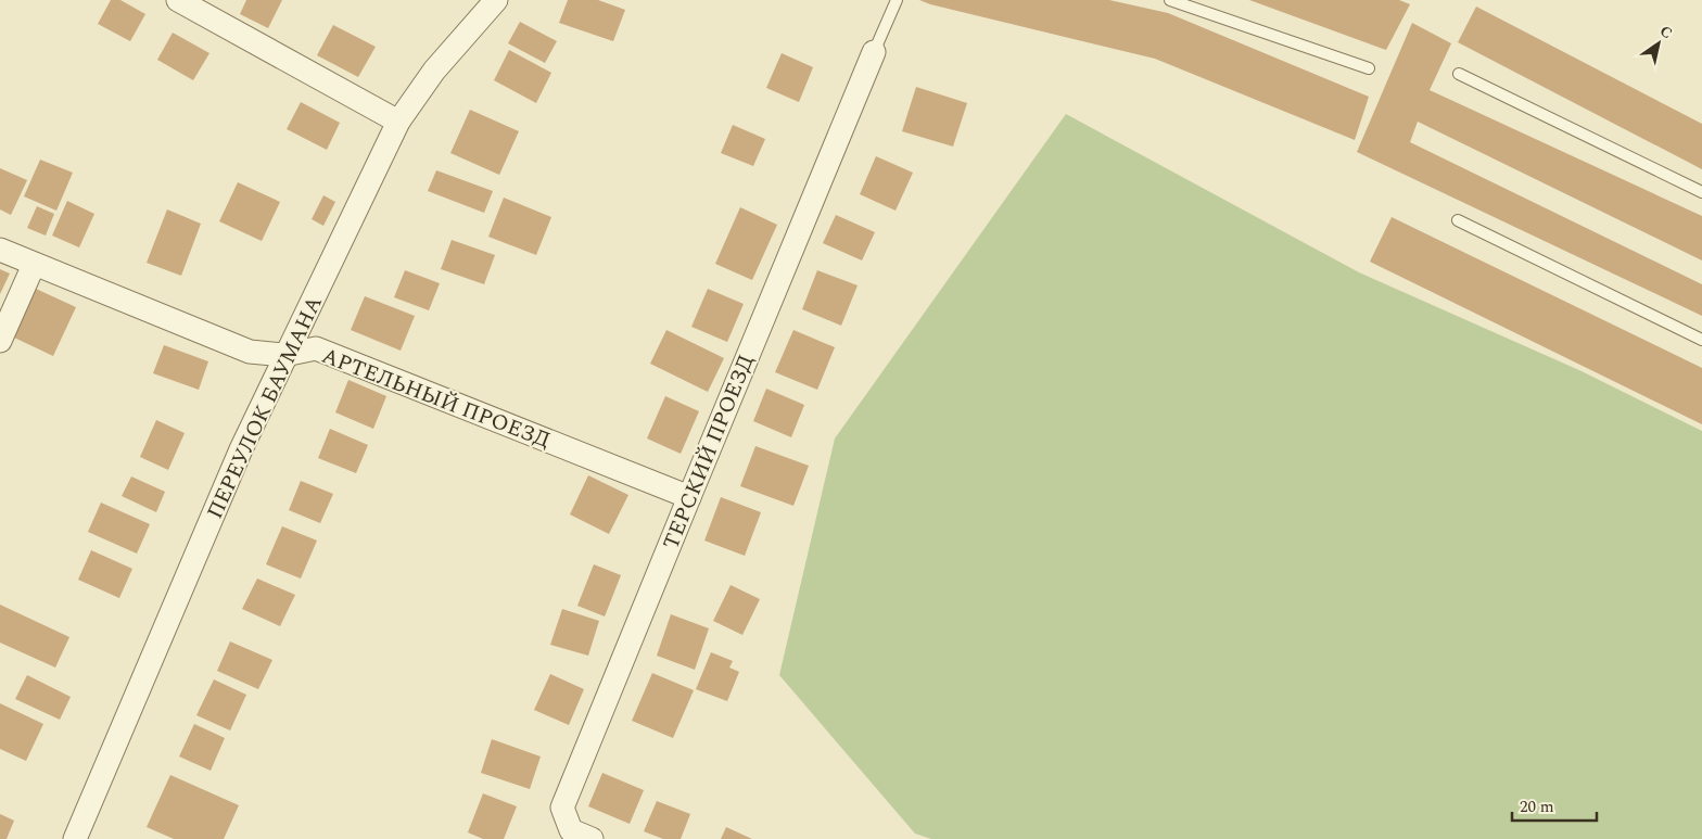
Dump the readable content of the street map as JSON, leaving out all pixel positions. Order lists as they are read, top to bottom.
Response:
{
  "streets": {
    "street": ["АРТЕЛЬНЫЙ ПРОЕЗД", "ПЕРЕУЛОК БАУМАНА", "ТЕРСКИЙ ПРОЕЗД"]
  },
  "crossings": [
    ["АРТЕЛЬНЫЙ ПРОЕЗД", "ПЕРЕУЛОК БАУМАНА"],
    ["АРТЕЛЬНЫЙ ПРОЕЗД", "ТЕРСКИЙ ПРОЕЗД"]
  ],
  "scale_bar": "20 m",
  "north": "top right"
}
